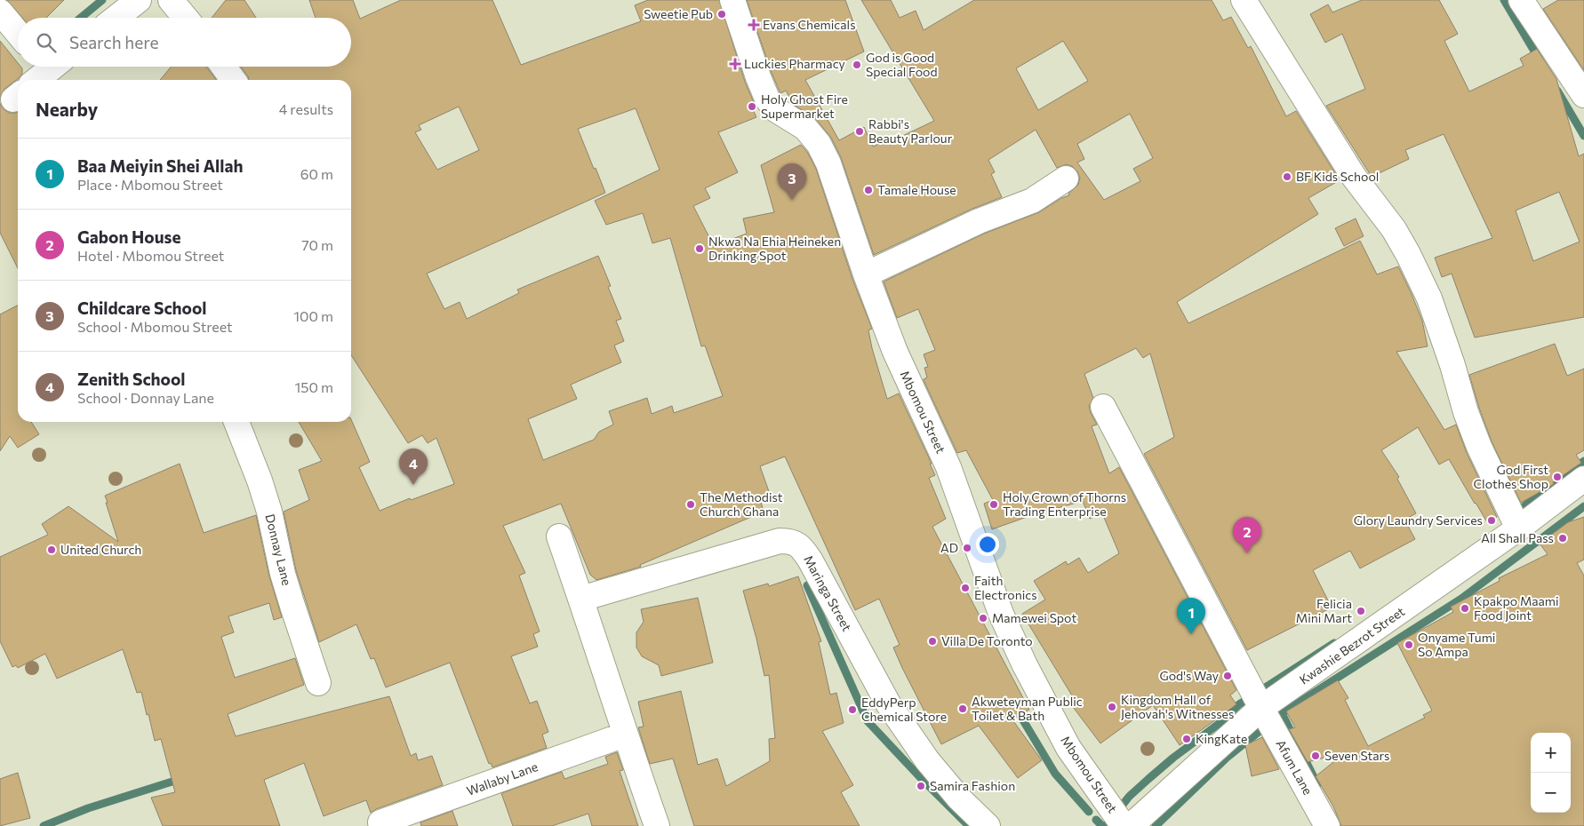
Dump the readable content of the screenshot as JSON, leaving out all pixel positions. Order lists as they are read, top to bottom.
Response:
{
  "streets": {
    "street": [
      "Mbomou Street",
      "Donnay Lane",
      "Maringa Street",
      "Kwashie Bezrot Street",
      "Afum Lane",
      "Wallaby Lane"
    ]
  },
  "crossings": [
    ["Kwashie Bezrot Street", "Afum Lane"]
  ],
  "places": {
    "other": [
      "Sweetie Pub",
      "God is Good Special Food",
      "Holy Ghost Fire Supermarket",
      "Rabbi's Beauty Parlour",
      "BF Kids School",
      "Tamale House",
      "Nkwa Na Ehia Heineken Drinking Spot",
      "God First Clothes Shop",
      "The Methodist Church Ghana",
      "Holy Crown of Thorns Trading Enterprise",
      "Glory Laundry Services",
      "All Shall Pass",
      "AD",
      "United Church",
      "Faith Electronics",
      "Kpakpo Maami Food Joint",
      "Felicia Mini Mart",
      "Mamewei Spot",
      "Villa De Toronto",
      "Onyame Tumi So Ampa",
      "God's Way",
      "Kingdom Hall of Jehovah's Witnesses",
      "Akweteyman Public Toilet & Bath",
      "EddyPerp Chemical Store",
      "KingKate",
      "Seven Stars",
      "Samira Fashion"
    ],
    "health": ["Evans Chemicals", "Luckies Pharmacy"]
  },
  "page": {
    "search": "Search here",
    "heading": ["Nearby", "4 results"],
    "list": [
      {
        "mark": "1",
        "name": "Baa Meiyin Shei Allah",
        "note": "Place · Mbomou Street",
        "value": "60 m"
      },
      {
        "mark": "2",
        "name": "Gabon House",
        "note": "Hotel · Mbomou Street",
        "value": "70 m"
      },
      {
        "mark": "3",
        "name": "Childcare School",
        "note": "School · Mbomou Street",
        "value": "100 m"
      },
      {
        "mark": "4",
        "name": "Zenith School",
        "note": "School · Donnay Lane",
        "value": "150 m"
      }
    ],
    "pins": [
      "3",
      "4",
      "2",
      "1"
    ],
    "map_buttons": ["+", "−"]
  }
}
